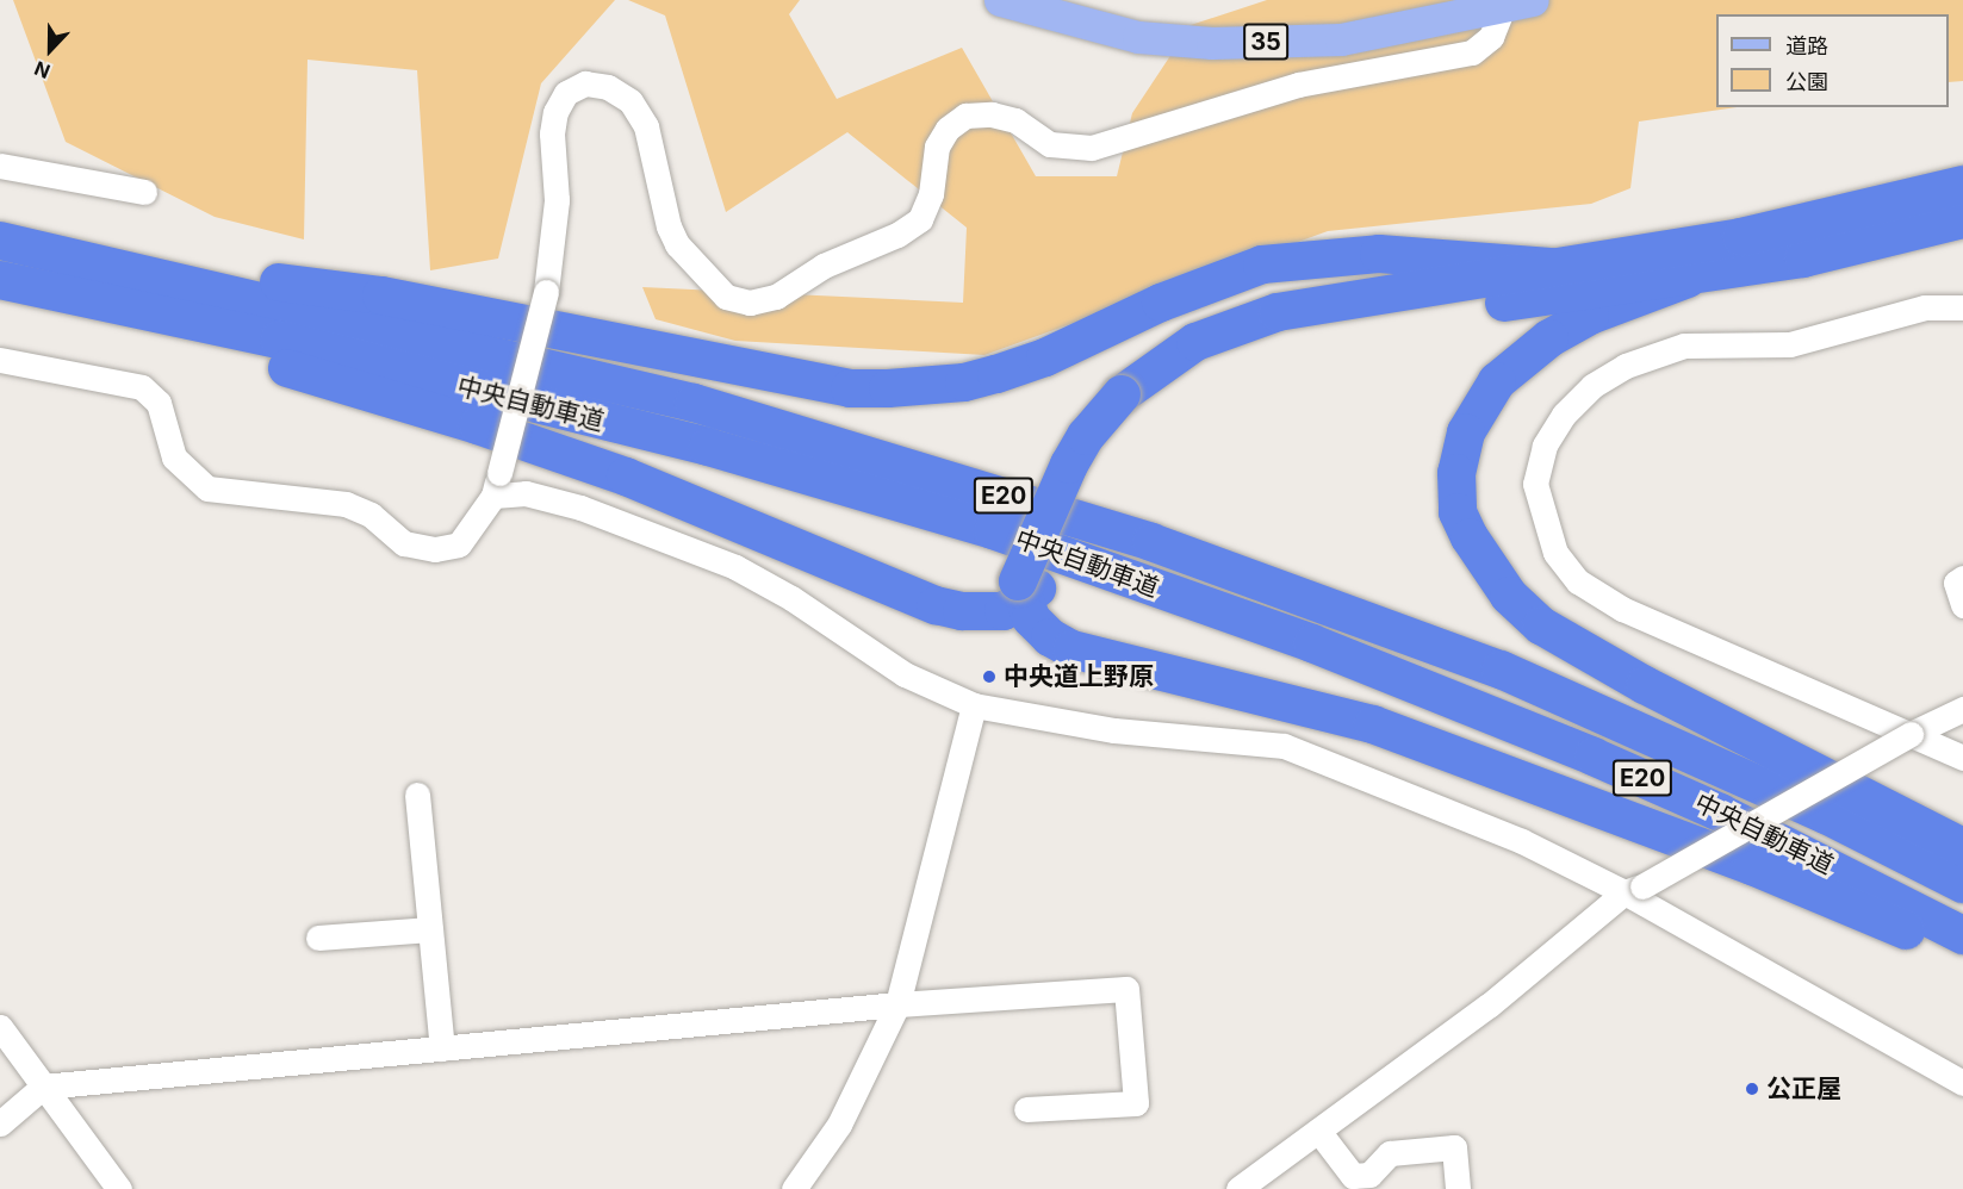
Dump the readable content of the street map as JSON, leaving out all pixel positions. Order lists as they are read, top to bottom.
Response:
{
  "streets": {
    "highway": ["中央自動車道", "E20"],
    "main road": ["35"]
  },
  "places": ["中央道上野原", "公正屋"],
  "legend": ["道路", "公園"],
  "north": "bottom"
}
